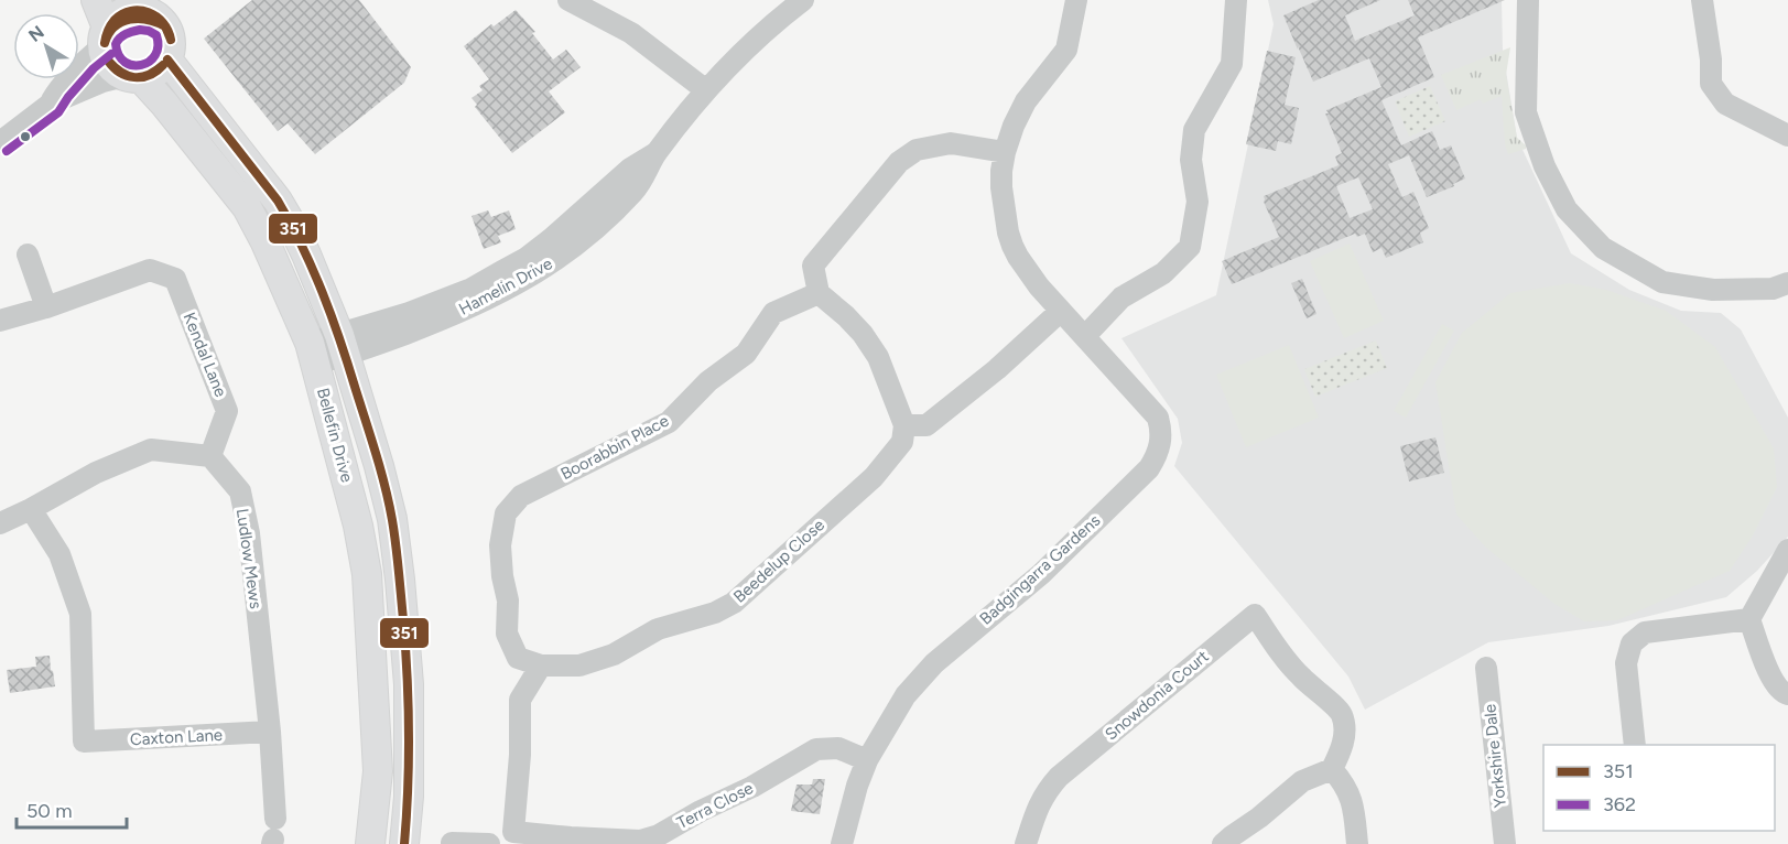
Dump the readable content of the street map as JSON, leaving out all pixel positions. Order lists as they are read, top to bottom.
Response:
{
  "streets": {
    "main road": ["Bellefin Drive"],
    "street": [
      "Hamelin Drive",
      "Kendal Lane",
      "Boorabbin Place",
      "Ludlow Mews",
      "Beedelup Close",
      "Badgingarra Gardens",
      "Snowdonia Court",
      "Caxton Lane",
      "Yorkshire Dale",
      "Terra Close"
    ]
  },
  "crossings": [
    ["Hamelin Drive", "Bellefin Drive"],
    ["Kendal Lane", "Ludlow Mews"],
    ["Boorabbin Place", "Beedelup Close"],
    ["Ludlow Mews", "Caxton Lane"],
    ["Badgingarra Gardens", "Terra Close"]
  ],
  "lines": ["transit line 351", "transit line 362"],
  "legend": ["351", "362"],
  "scale_bar": "50 m",
  "north": "top left"
}
